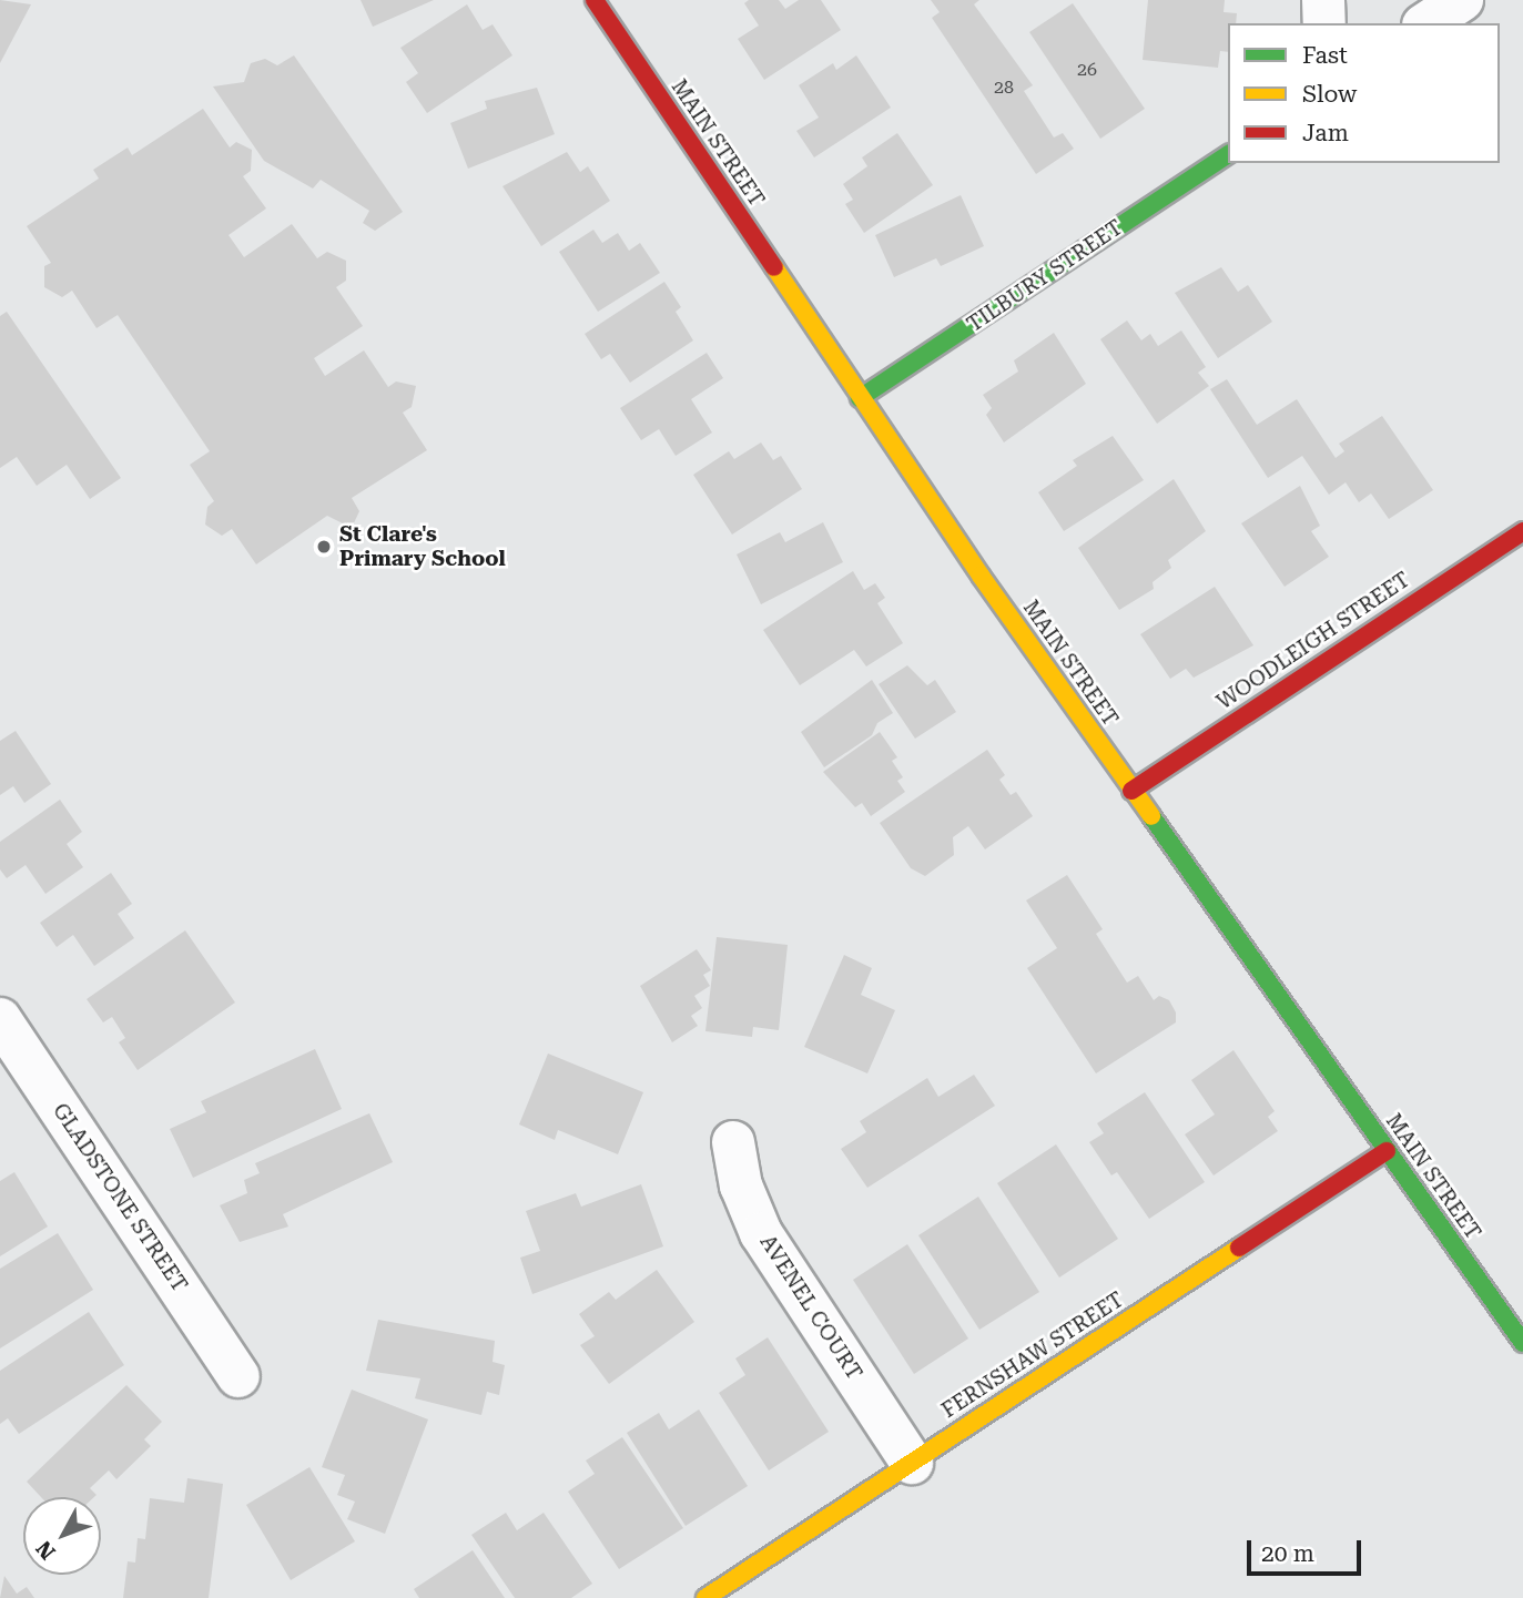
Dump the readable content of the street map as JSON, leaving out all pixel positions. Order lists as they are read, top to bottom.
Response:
{
  "streets": {
    "street": [
      "MAIN STREET",
      "TILBURY STREET",
      "WOODLEIGH STREET",
      "GLADSTONE STREET",
      "AVENEL COURT",
      "FERNSHAW STREET"
    ]
  },
  "crossings": [
    ["MAIN STREET", "TILBURY STREET"],
    ["MAIN STREET", "WOODLEIGH STREET"],
    ["MAIN STREET", "FERNSHAW STREET"],
    ["AVENEL COURT", "FERNSHAW STREET"]
  ],
  "places": ["St Clare's Primary School"],
  "house_numbers": ["26", "28"],
  "legend": ["Fast", "Slow", "Jam"],
  "scale_bar": "20 m",
  "north": "bottom left"
}
